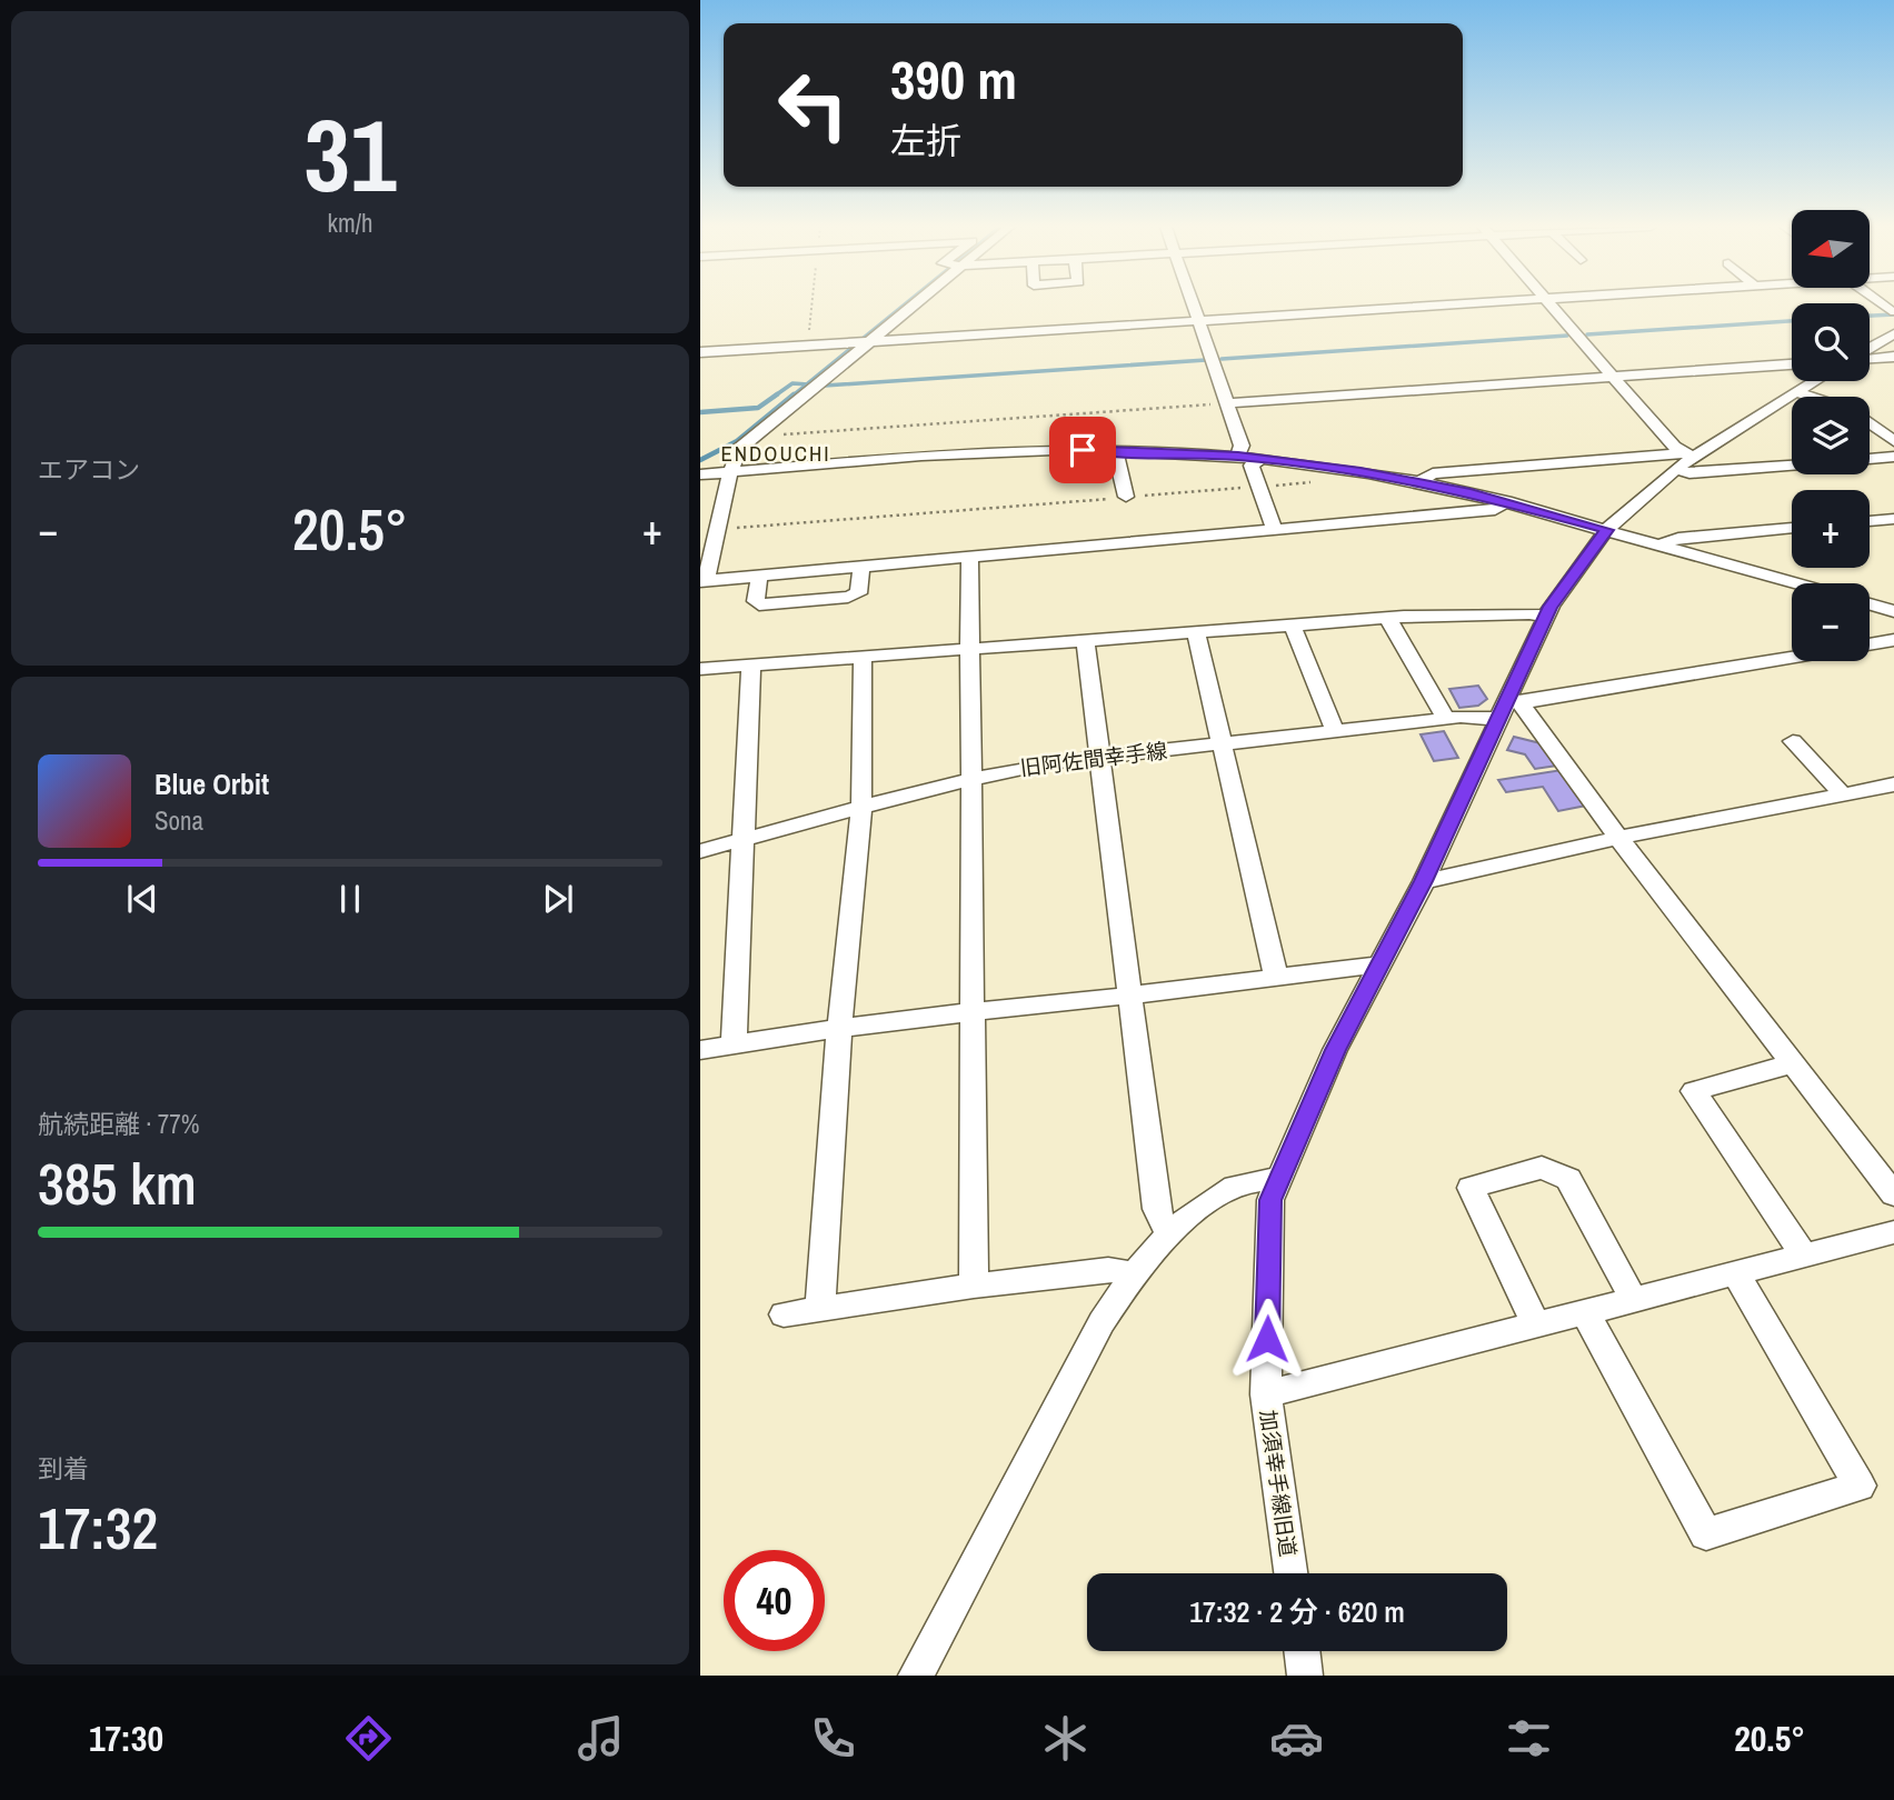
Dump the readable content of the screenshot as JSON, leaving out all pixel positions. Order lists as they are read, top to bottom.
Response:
{
  "streets": {
    "street": ["旧阿佐間幸手線", "加須幸手線旧道"]
  },
  "crossings": [
    ["旧阿佐間幸手線", "加須幸手線旧道"]
  ],
  "districts": ["ENDOUCHI"],
  "north": "left",
  "page": {
    "tile": [
      ["31", "km/h"],
      "エアコン",
      ["航続距離 · 77%", "385 km"],
      ["到着", "17:32"]
    ],
    "turn": ["390 m", "左折"],
    "map_buttons": ["+", "−"],
    "heat": ["−", "20.5°", "+"],
    "song": ["Blue Orbit", "Sona"],
    "limit": "40",
    "trip": "17:32 · 2 分 · 620 m",
    "tabs": ["17:30", "20.5°"]
  }
}
